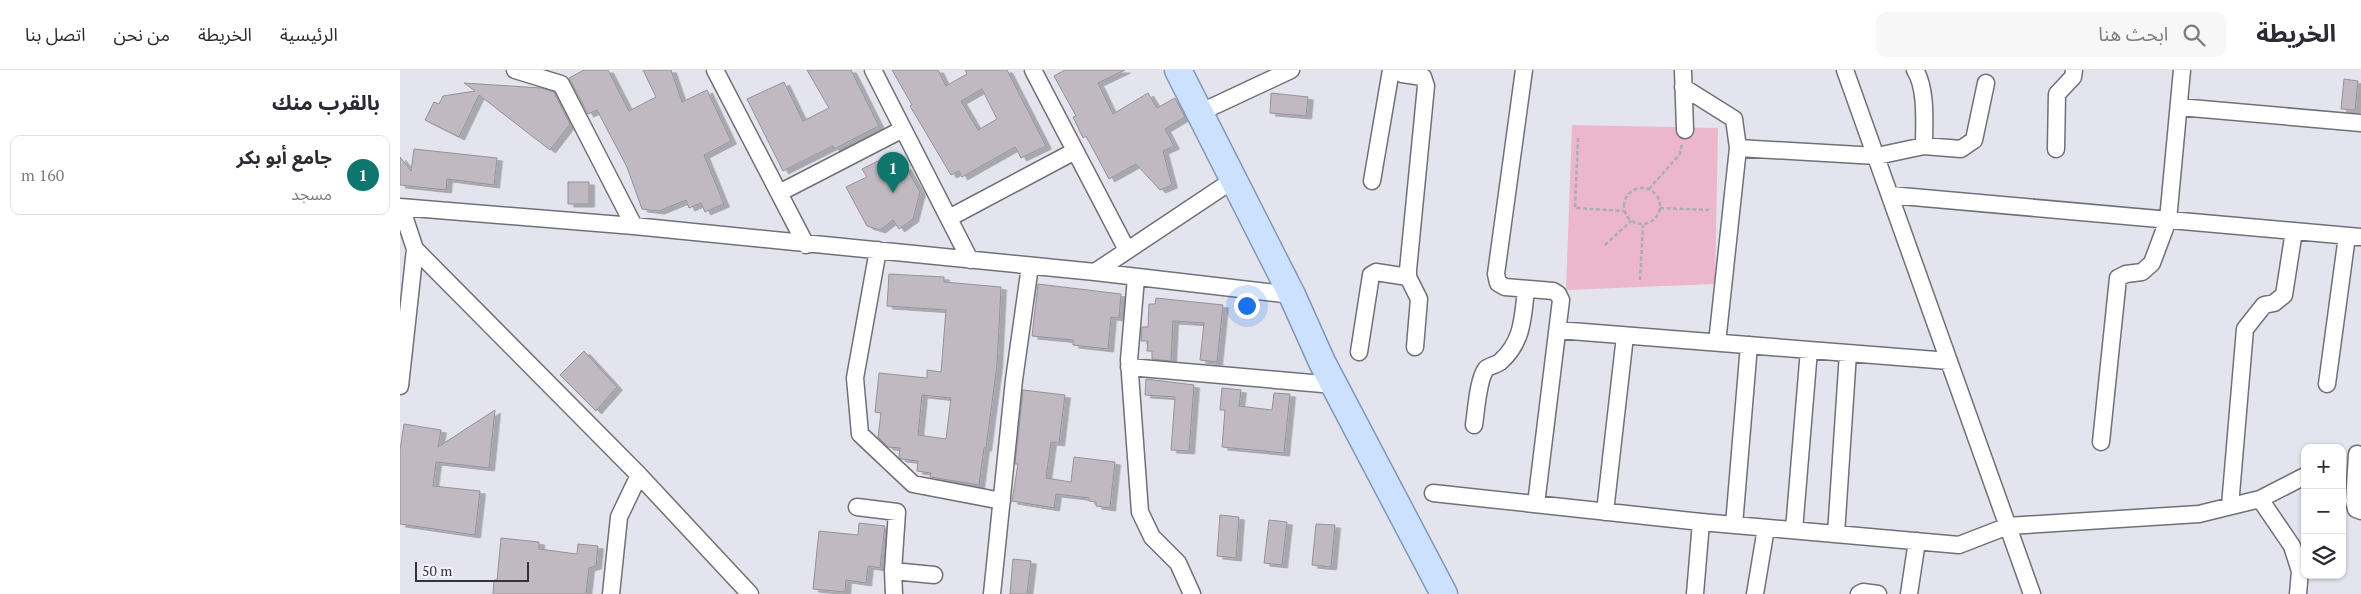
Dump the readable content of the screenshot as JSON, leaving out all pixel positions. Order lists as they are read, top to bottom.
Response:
{
  "scale_bar": "50 m",
  "page": {
    "header": "الخريطة",
    "search": "ابحث هنا",
    "nav": [
      "الرئيسية",
      "الخريطة",
      "من نحن",
      "اتصل بنا"
    ],
    "heading": "بالقرب منك",
    "list": [
      {
        "mark": "1",
        "name": "جامع أبو بكر",
        "note": "مسجد",
        "value": "160 m"
      }
    ],
    "pins": "1",
    "map_buttons": ["+", "−"],
    "scale": "50 m"
  }
}
